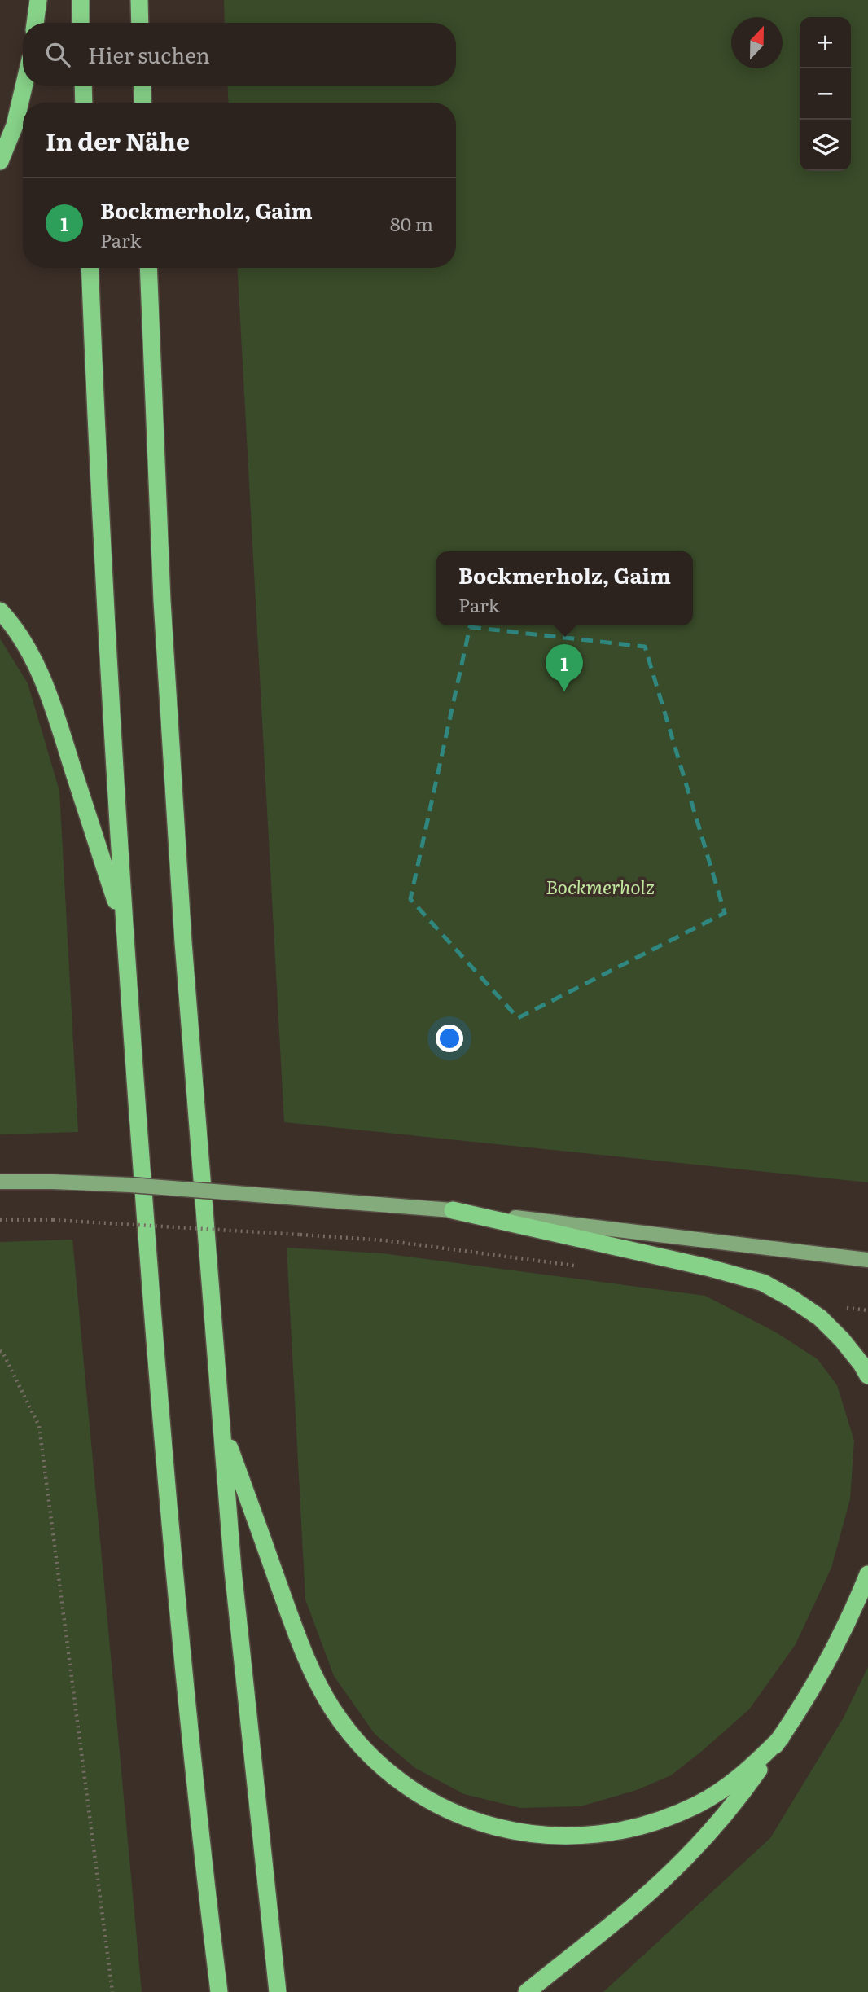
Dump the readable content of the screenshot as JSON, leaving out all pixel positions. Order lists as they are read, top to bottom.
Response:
{
  "parks": ["Bockmerholz"],
  "north": "top",
  "page": {
    "map_buttons": ["+", "−"],
    "search": "Hier suchen",
    "heading": "In der Nähe",
    "list": [
      {
        "mark": "1",
        "name": "Bockmerholz, Gaim",
        "note": "Park",
        "value": "80 m"
      }
    ],
    "popup": ["Bockmerholz, Gaim", "Park"],
    "pins": "1"
  }
}
